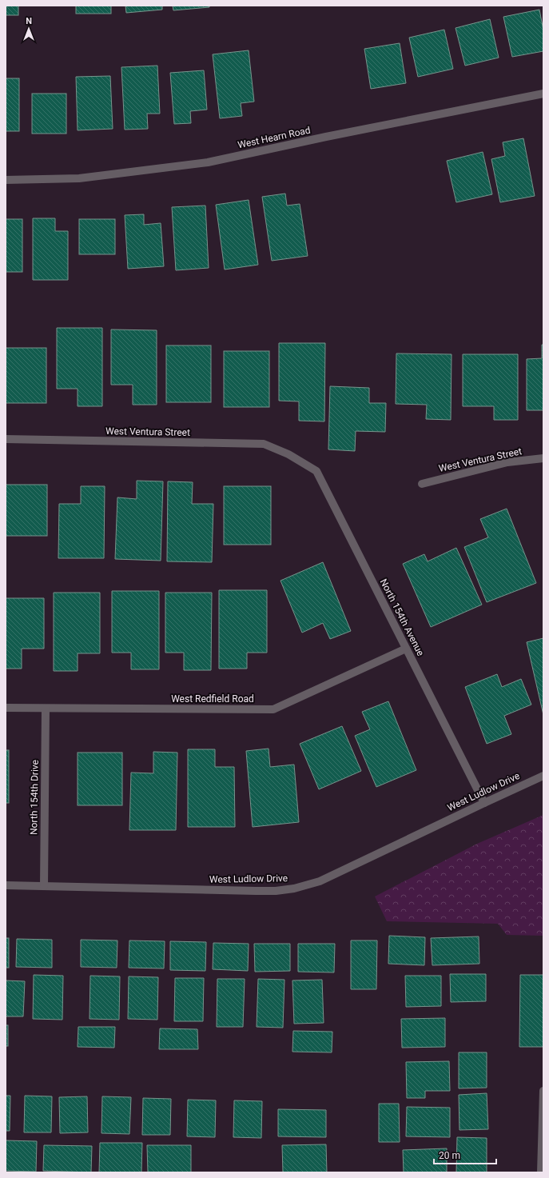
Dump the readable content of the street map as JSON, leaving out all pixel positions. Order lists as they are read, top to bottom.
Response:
{
  "streets": {
    "street": [
      "West Hearn Road",
      "West Ventura Street",
      "North 154th Avenue",
      "West Redfield Road",
      "West Ludlow Drive",
      "North 154th Drive"
    ]
  },
  "crossings": [
    ["West Ventura Street", "North 154th Avenue"],
    ["North 154th Avenue", "West Redfield Road"],
    ["North 154th Avenue", "West Ludlow Drive"],
    ["West Redfield Road", "North 154th Drive"],
    ["West Ludlow Drive", "North 154th Drive"]
  ],
  "scale_bar": "20 m",
  "north": "top"
}
